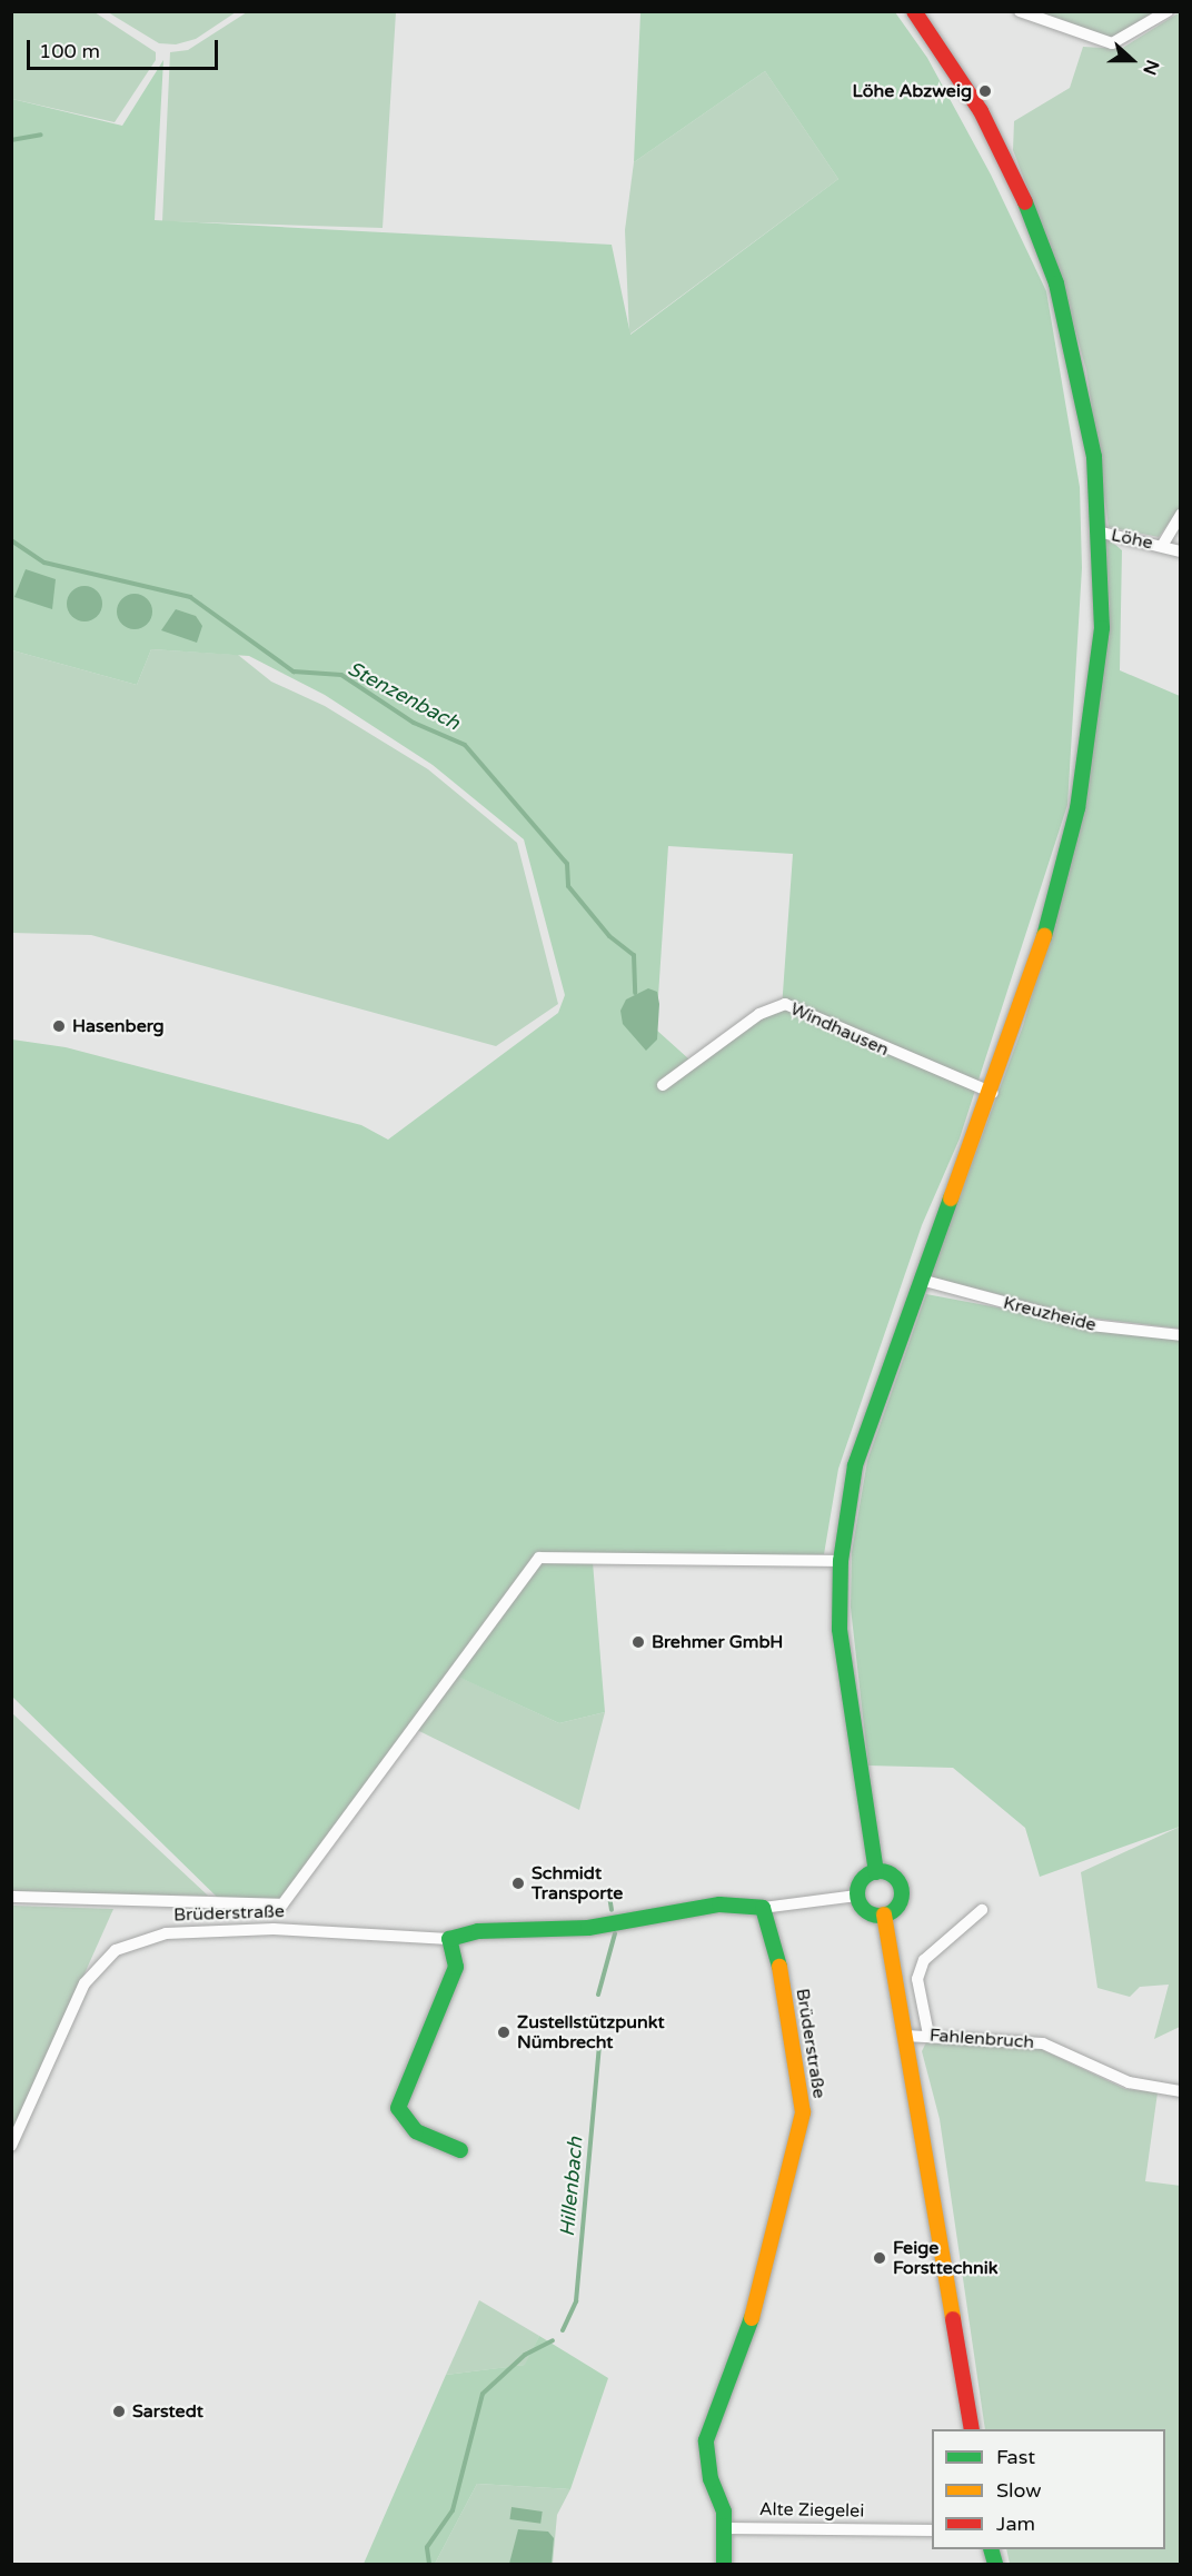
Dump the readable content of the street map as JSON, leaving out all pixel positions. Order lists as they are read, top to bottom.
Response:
{
  "streets": {
    "main road": ["Brüderstraße"],
    "street": [
      "Löhe",
      "Windhausen",
      "Kreuzheide",
      "Fahlenbruch",
      "Alte Ziegelei"
    ]
  },
  "crossings": [
    ["Brüderstraße", "Alte Ziegelei"]
  ],
  "water": ["Stenzenbach", "Hillenbach"],
  "places": [
    "Löhe Abzweig",
    "Hasenberg",
    "Brehmer GmbH",
    "Schmidt Transporte",
    "Zustellstützpunkt Nümbrecht",
    "Feige Forsttechnik",
    "Sarstedt"
  ],
  "legend": ["Fast", "Slow", "Jam"],
  "scale_bar": "100 m",
  "north": "right"
}
